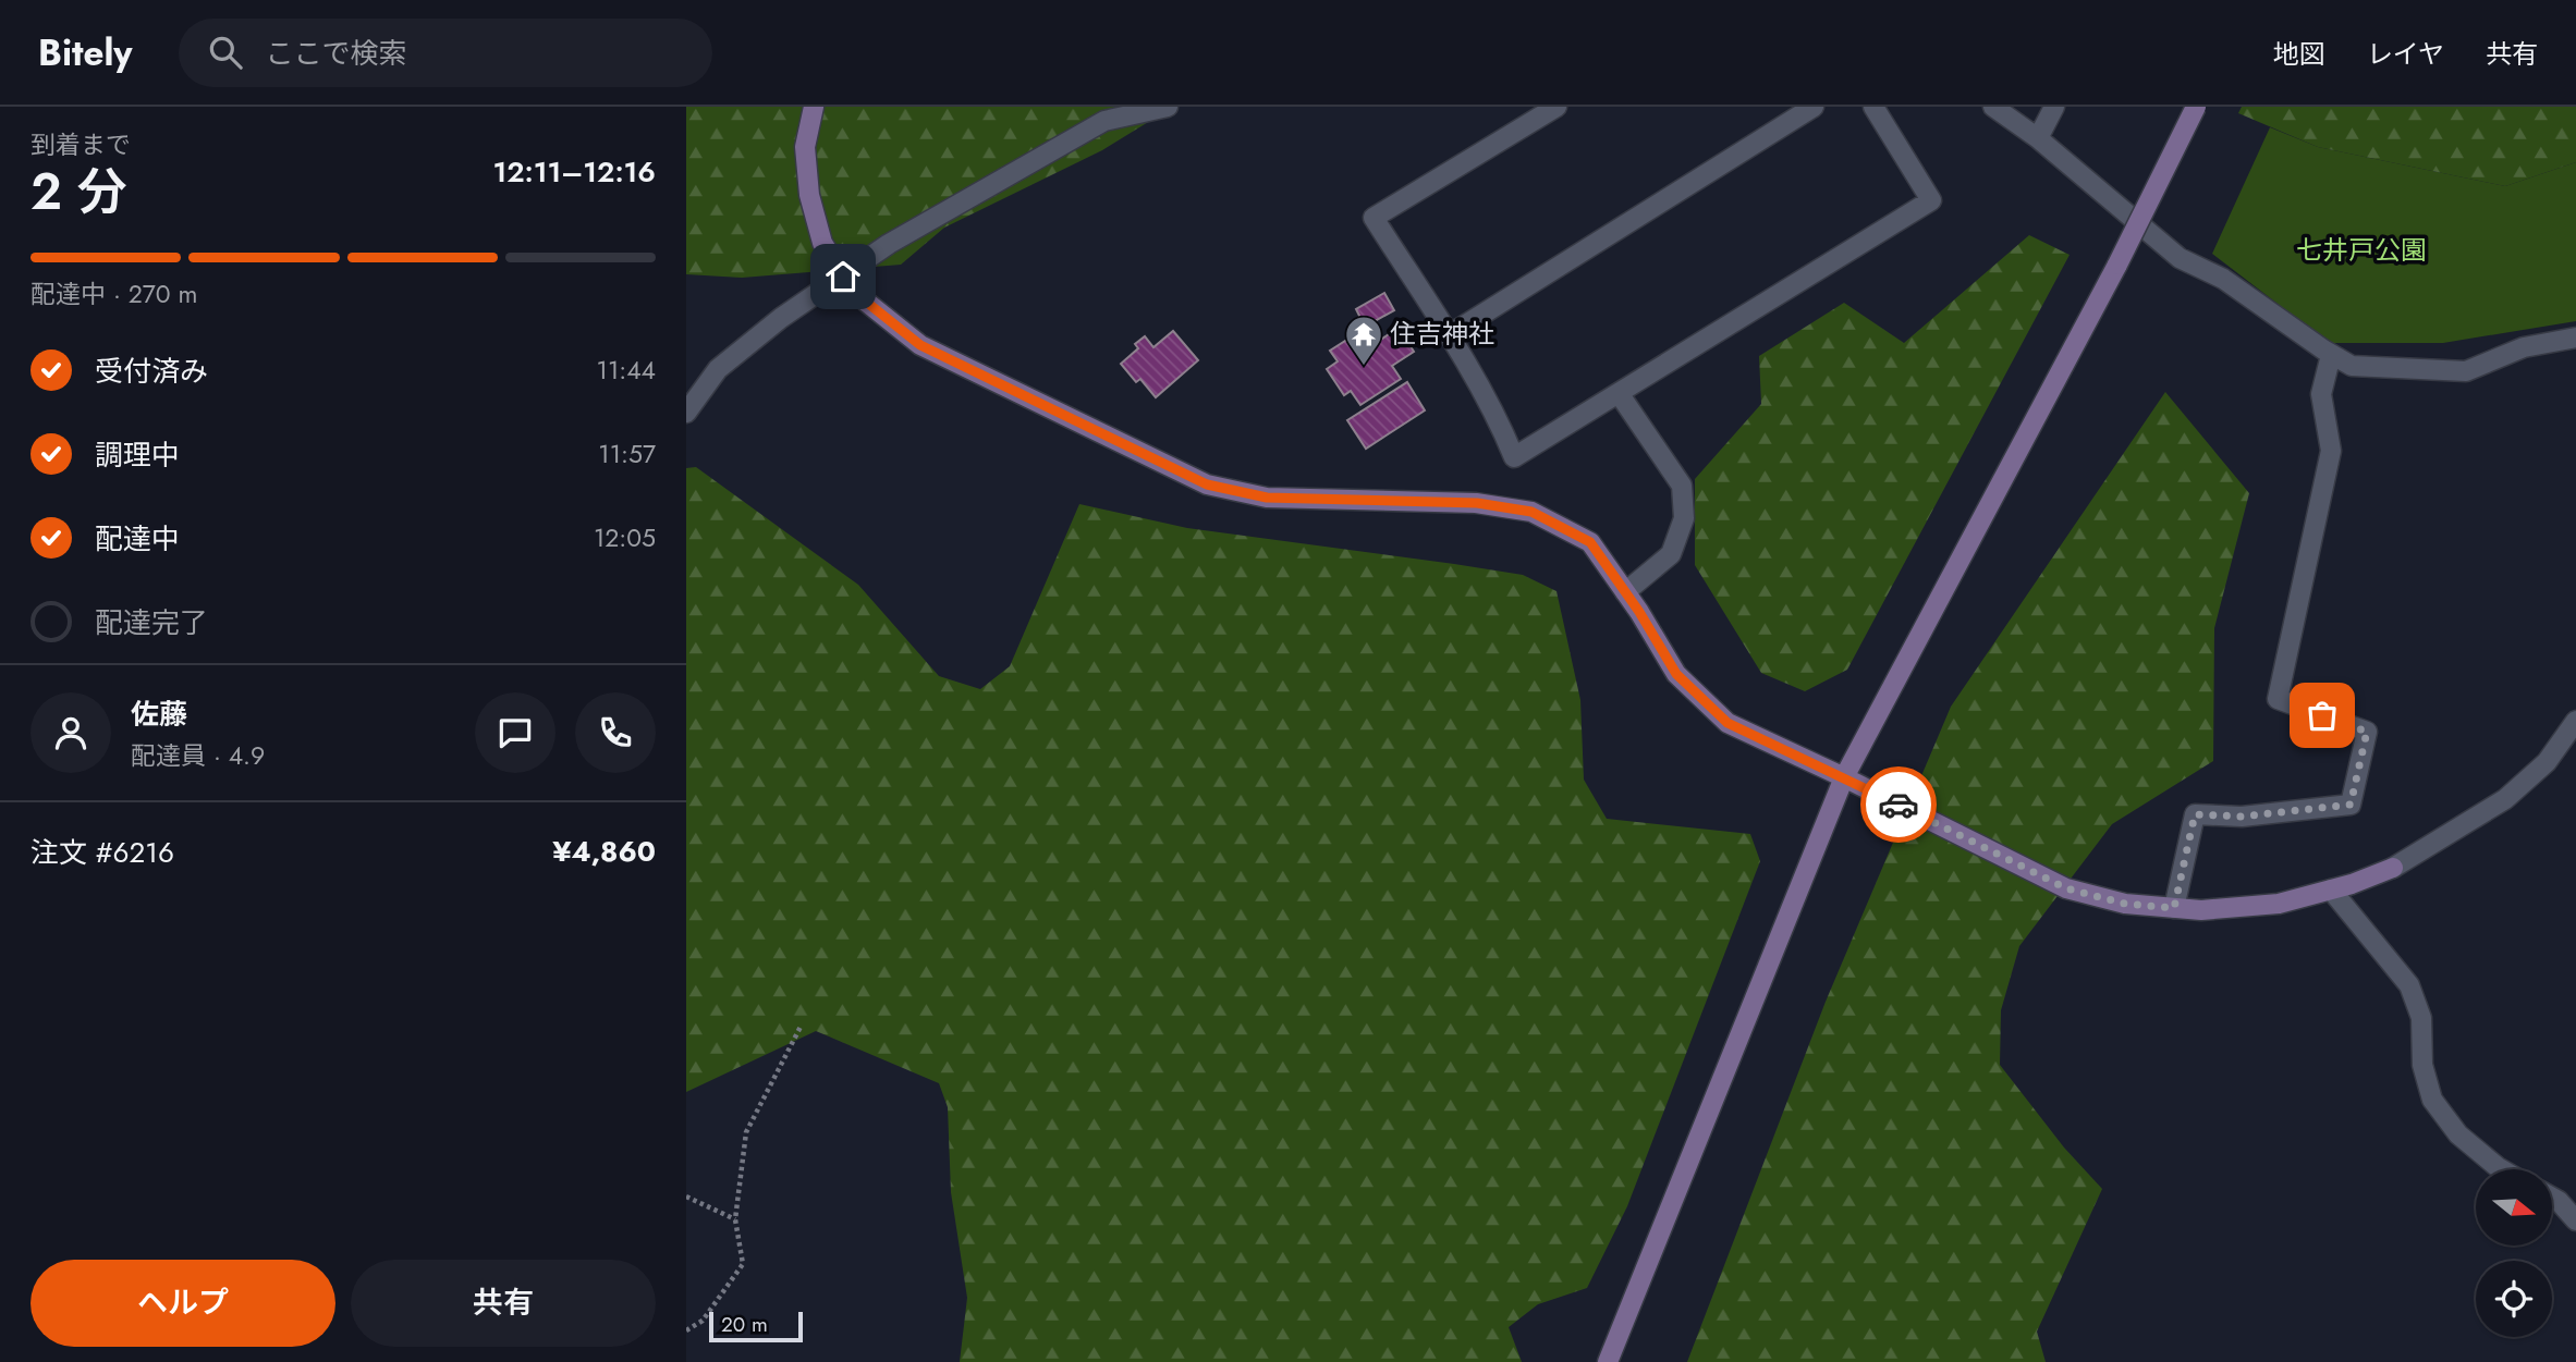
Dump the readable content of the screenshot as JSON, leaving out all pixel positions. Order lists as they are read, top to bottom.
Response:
{
  "parks": ["七井戸公園"],
  "places": {
    "temple": ["住吉神社"]
  },
  "scale_bar": "20 m",
  "north": "right",
  "page": {
    "header": "Bitely",
    "search": "ここで検索",
    "nav": ["地図", "レイヤ", "共有"],
    "heading": ["2 分", "到着まで", "12:11–12:16"],
    "panel": [
      "佐藤",
      "配達員 · 4.9",
      "注文 #6216",
      "¥4,860"
    ],
    "bar": "配達中 · 270 m",
    "list": [
      ["受付済み", "11:44"],
      ["調理中", "11:57"],
      ["配達中", "12:05"],
      "配達完了"
    ],
    "buttons": ["ヘルプ", "共有"],
    "scale": "20 m"
  }
}
